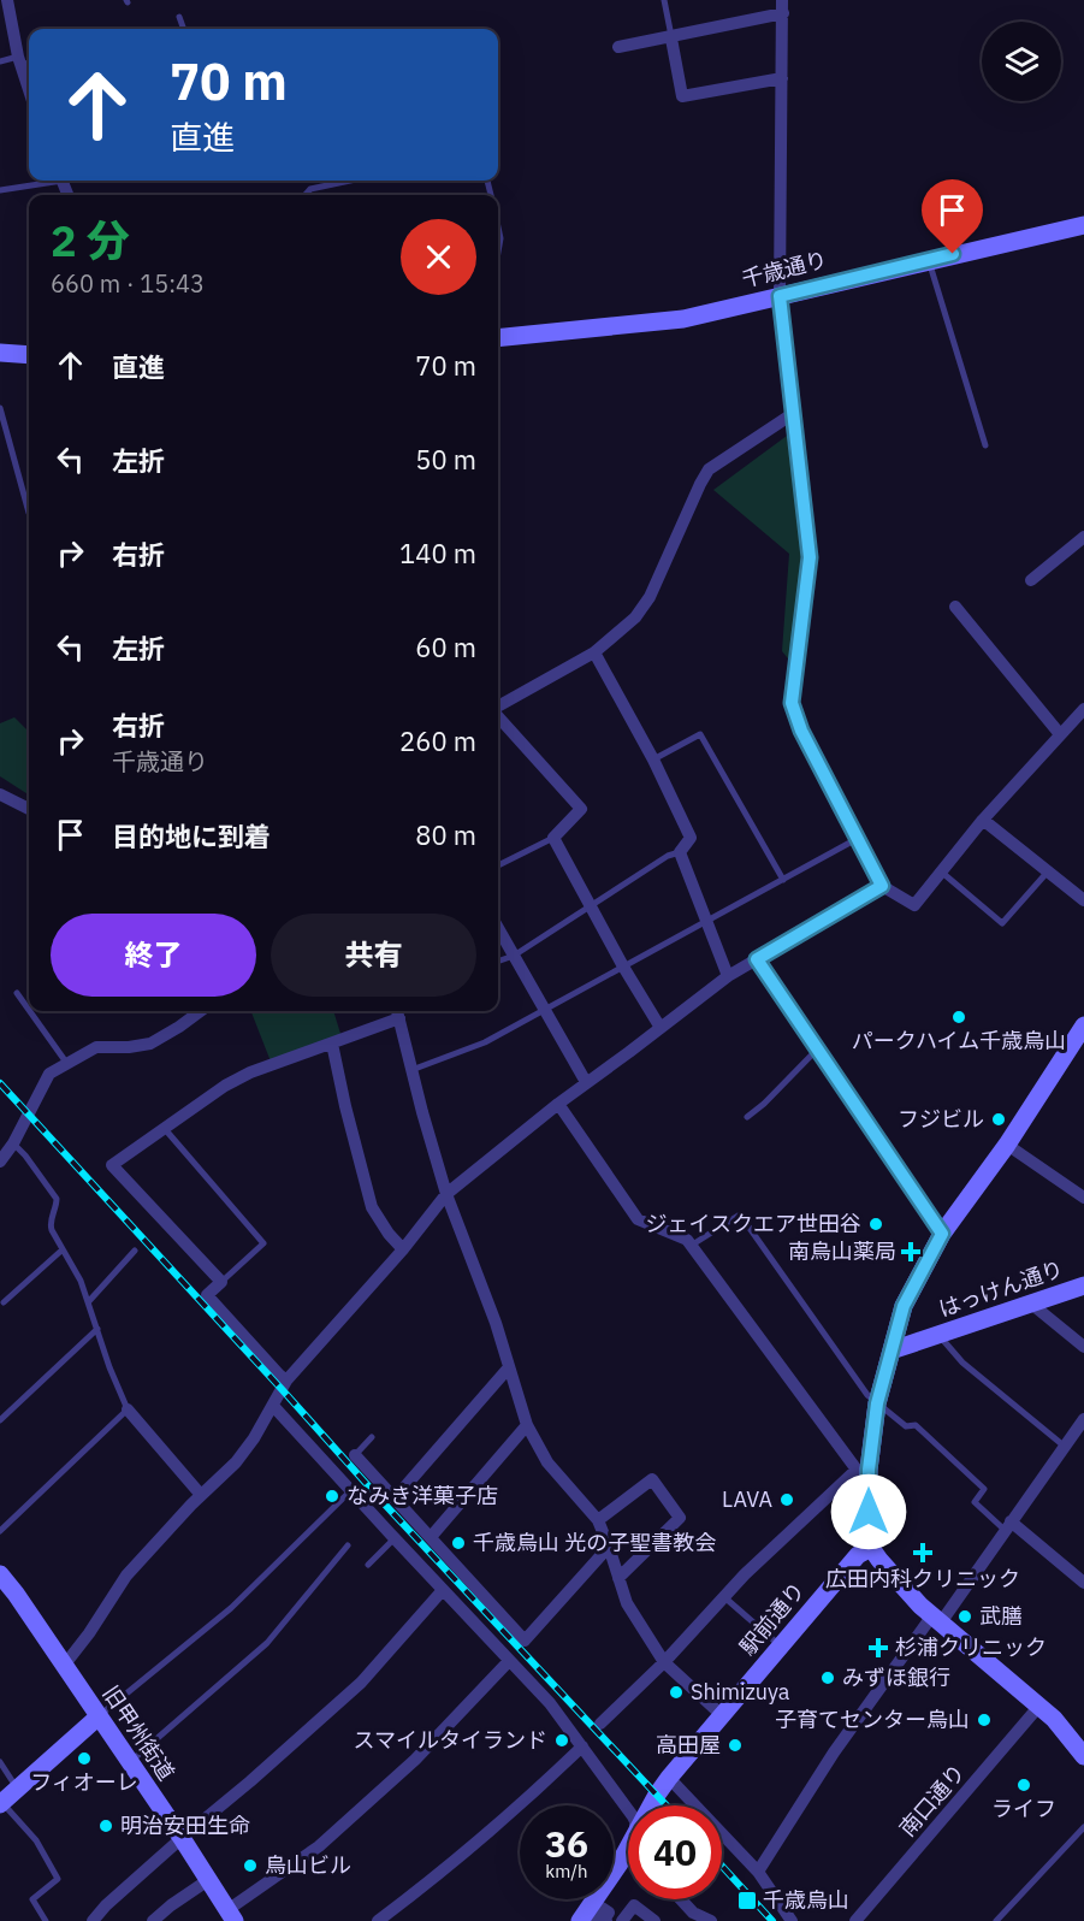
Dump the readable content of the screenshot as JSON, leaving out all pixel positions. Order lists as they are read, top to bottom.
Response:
{
  "streets": {
    "street": [
      "千歳通り",
      "はっけん通り",
      "駅前通り",
      "旧甲州街道",
      "南口通り"
    ]
  },
  "places": {
    "other": [
      "パークハイム千歳烏山",
      "フジビル",
      "ジェイスクエア世田谷",
      "なみき洋菓子店",
      "LAVA",
      "千歳烏山 光の子聖書教会",
      "武膳",
      "みずほ銀行",
      "Shimizuya",
      "子育てセンター烏山",
      "スマイルタイランド",
      "高田屋",
      "フィオーレ",
      "ライフ",
      "明治安田生命",
      "烏山ビル"
    ],
    "health": ["南烏山薬局", "広田内科クリニック", "杉浦クリニック"],
    "transit": ["千歳烏山"]
  },
  "page": {
    "turn": ["70 m", "直進"],
    "heading": ["2 分", "660 m · 15:43"],
    "list": [
      {
        "name": "直進",
        "value": "70 m"
      },
      {
        "name": "左折",
        "value": "50 m"
      },
      {
        "name": "右折",
        "value": "140 m"
      },
      {
        "name": "左折",
        "value": "60 m"
      },
      {
        "name": "右折",
        "note": "千歳通り",
        "value": "260 m"
      },
      {
        "name": "目的地に到着",
        "value": "80 m"
      }
    ],
    "buttons": ["終了", "共有"],
    "speed": "36 km/h",
    "limit": "40"
  }
}
